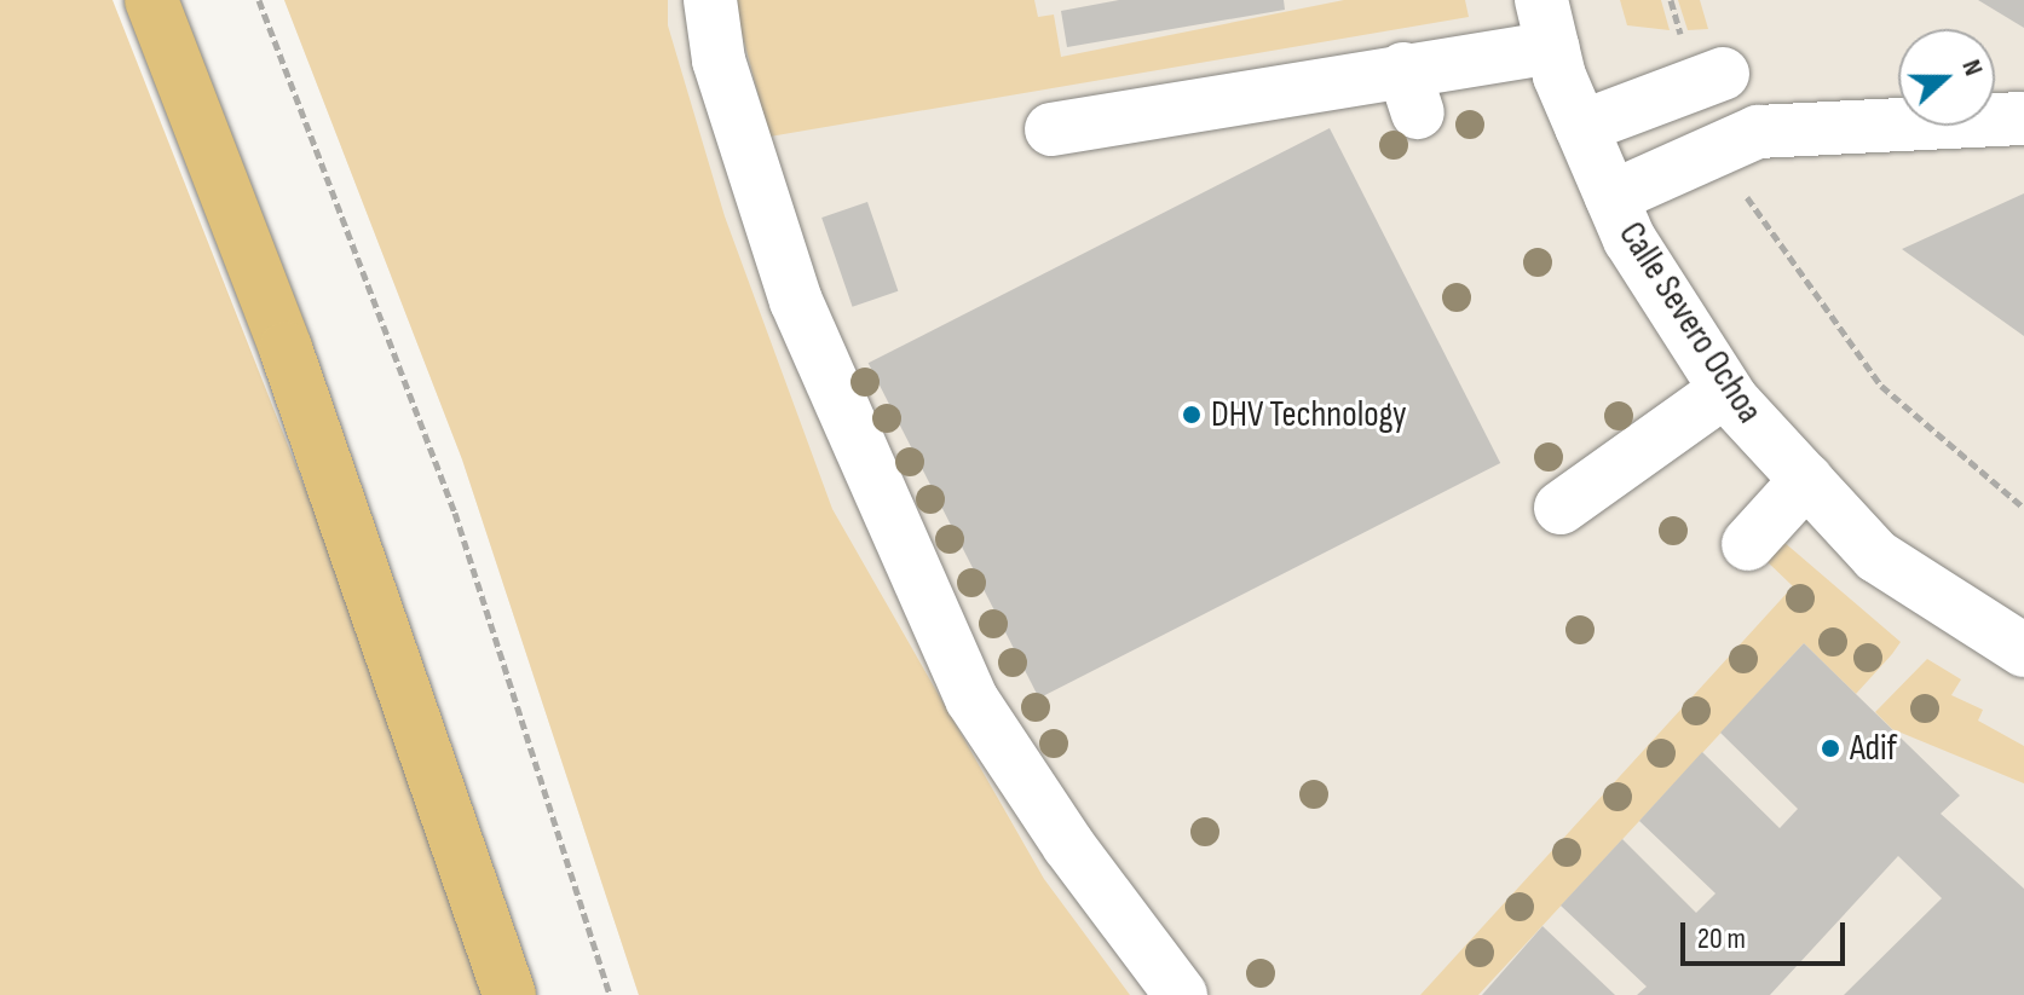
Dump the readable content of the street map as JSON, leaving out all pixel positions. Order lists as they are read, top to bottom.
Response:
{
  "streets": {
    "street": ["Calle Severo Ochoa"]
  },
  "places": ["DHV Technology", "Adif"],
  "scale_bar": "20 m",
  "north": "right"
}
